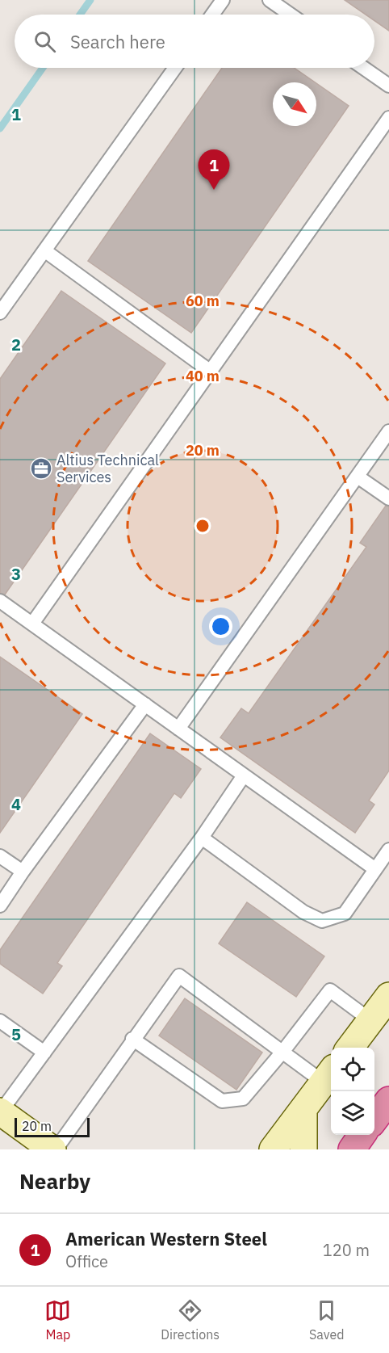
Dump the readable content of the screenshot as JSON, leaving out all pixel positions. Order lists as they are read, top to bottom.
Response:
{
  "places": {
    "office": ["Altius Technical Services"]
  },
  "scale_bar": "20 m",
  "north": "bottom right",
  "page": {
    "search": "Search here",
    "pins": "1",
    "scale": "20 m",
    "heading": "Nearby",
    "list": [
      {
        "mark": "1",
        "name": "American Western Steel",
        "note": "Office",
        "value": "120 m"
      }
    ],
    "nav": ["Map", "Directions", "Saved"]
  },
  "grid": {
    "rows": [
      "1",
      "2",
      "3",
      "4",
      "5"
    ]
  },
  "rings": ["60 m", "40 m", "20 m"]
}
